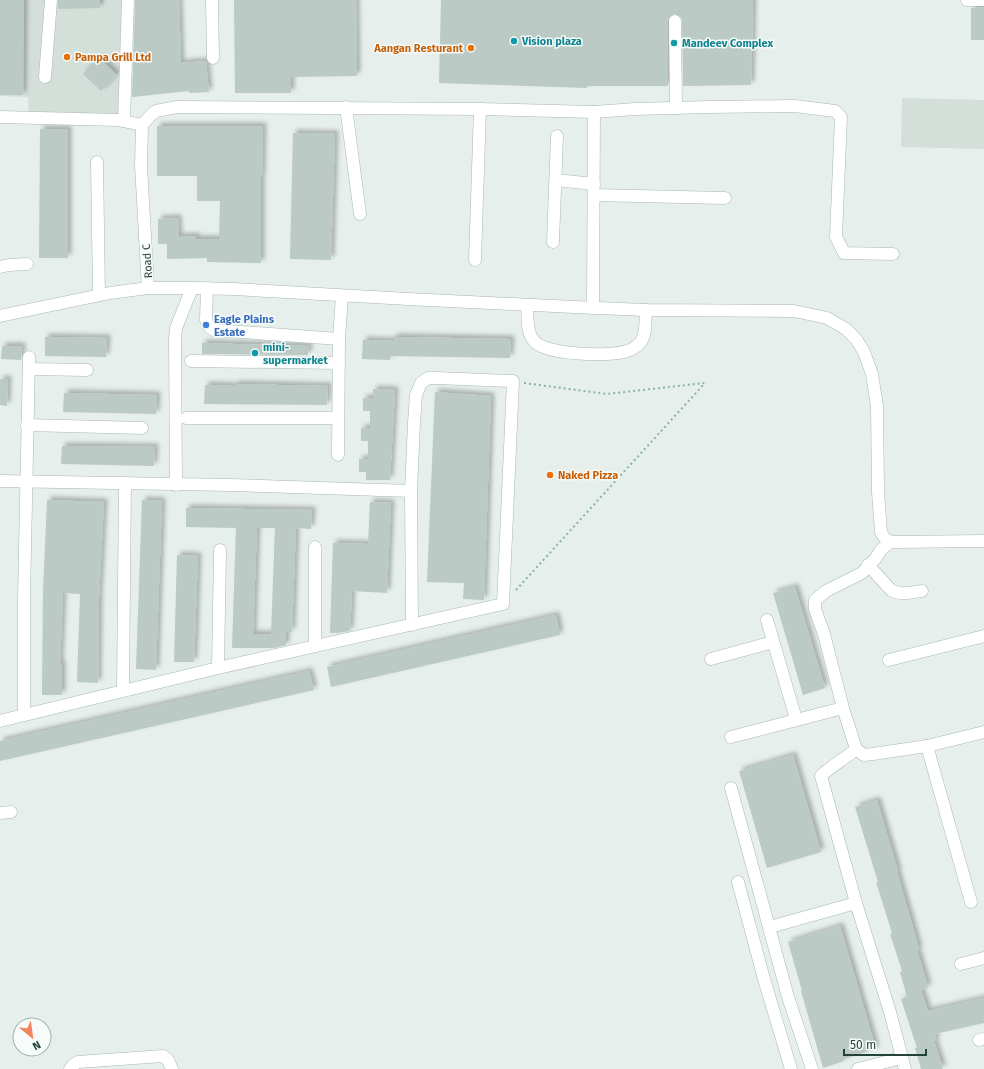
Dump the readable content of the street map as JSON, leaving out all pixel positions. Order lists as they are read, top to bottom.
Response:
{
  "streets": {
    "street": ["Road C"]
  },
  "places": [
    "Vision plaza",
    "Mandeev Complex",
    "Aangan Resturant",
    "Pampa Grill Ltd",
    "Eagle Plains Estate",
    "mini- supermarket",
    "Naked Pizza"
  ],
  "scale_bar": "50 m",
  "north": "bottom right"
}
